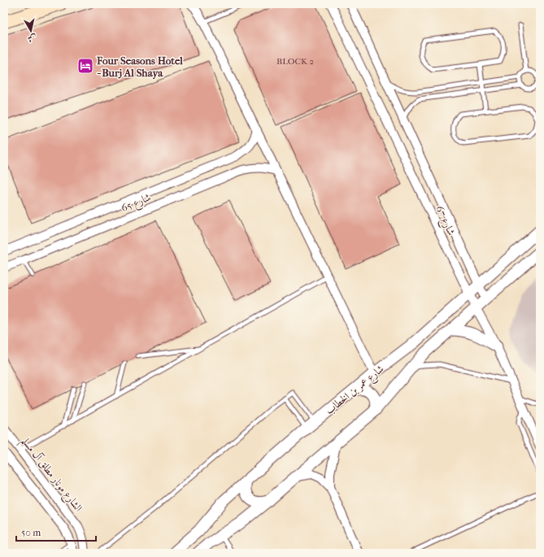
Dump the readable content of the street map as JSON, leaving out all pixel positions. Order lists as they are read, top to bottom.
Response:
{
  "streets": {
    "street": [
      "شارع 65",
      "شارع 67",
      "شارع عمر بن الخطاب",
      "الشارع مونار مطلق آل مسلم"
    ]
  },
  "crossings": [
    ["شارع 67", "شارع عمر بن الخطاب"]
  ],
  "places": {
    "hotel": ["Four Seasons Hotel - Burj Al Shaya"]
  },
  "house_numbers": ["BLOCK 2"],
  "scale_bar": "50 m",
  "north": "bottom"
}
